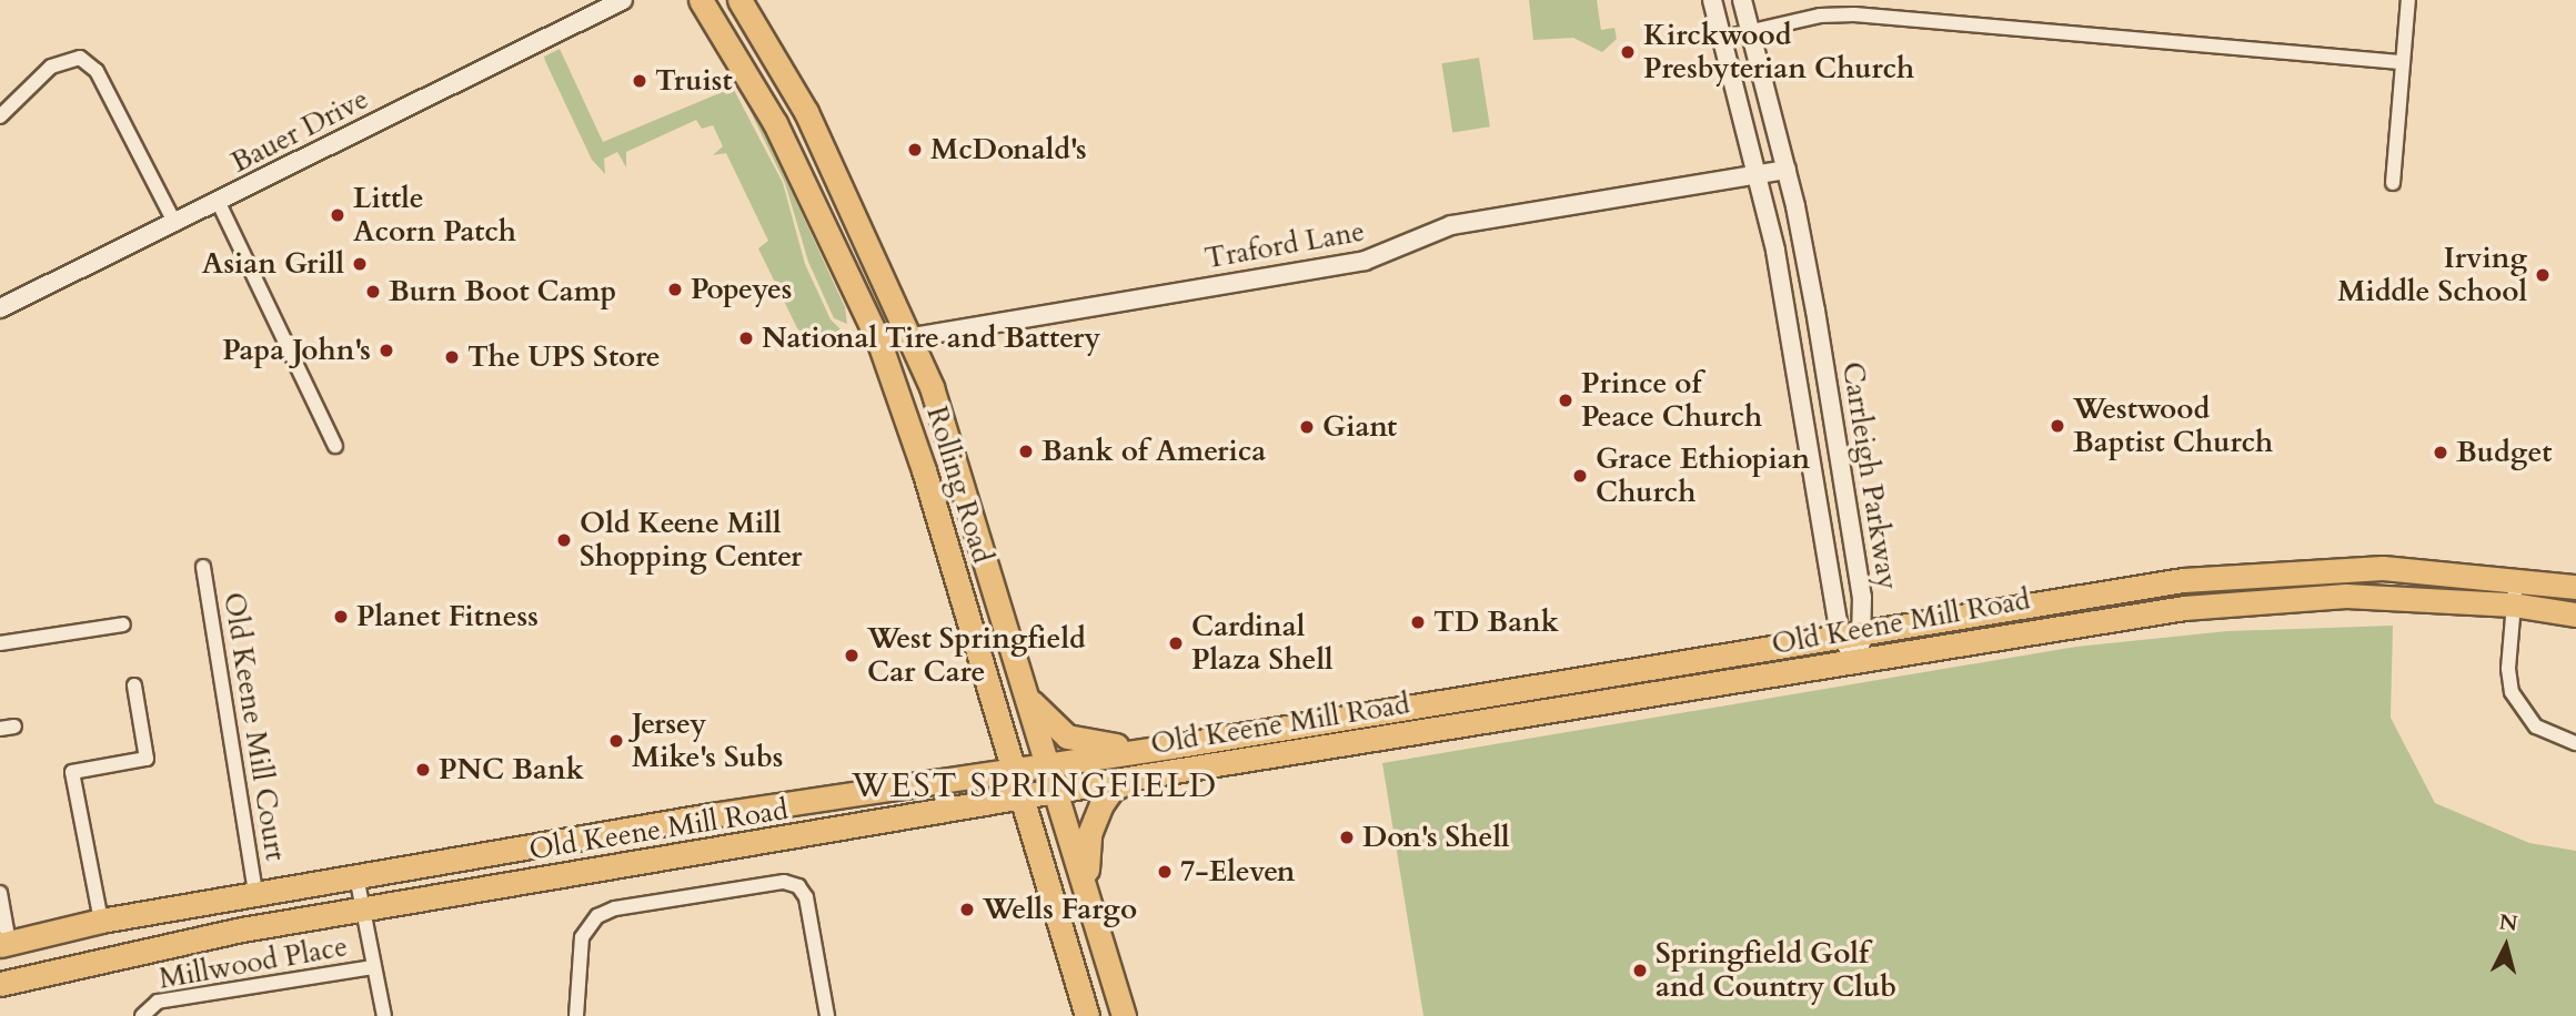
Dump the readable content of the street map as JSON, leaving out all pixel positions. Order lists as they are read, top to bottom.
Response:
{
  "streets": {
    "main road": ["Rolling Road", "Old Keene Mill Road"],
    "street": [
      "Bauer Drive",
      "Traford Lane",
      "Carrleigh Parkway",
      "Old Keene Mill Court",
      "Millwood Place"
    ]
  },
  "crossings": [
    ["Traford Lane", "Carrleigh Parkway"],
    ["Traford Lane", "Rolling Road"],
    ["Carrleigh Parkway", "Old Keene Mill Road"],
    ["Rolling Road", "Old Keene Mill Road"],
    ["Old Keene Mill Road", "Old Keene Mill Court"]
  ],
  "districts": ["WEST SPRINGFIELD"],
  "places": [
    "Kirckwood Presbyterian Church",
    "Truist",
    "McDonald's",
    "Little Acorn Patch",
    "Asian Grill",
    "Irving Middle School",
    "Popeyes",
    "Burn Boot Camp",
    "National Tire and Battery",
    "Papa John's",
    "The UPS Store",
    "Prince of Peace Church",
    "Westwood Baptist Church",
    "Giant",
    "Bank of America",
    "Budget",
    "Grace Ethiopian Church",
    "Old Keene Mill Shopping Center",
    "Planet Fitness",
    "TD Bank",
    "Cardinal Plaza Shell",
    "West Springfield Car Care",
    "Jersey Mike's Subs",
    "PNC Bank",
    "Don's Shell",
    "7-Eleven",
    "Wells Fargo",
    "Springfield Golf and Country Club"
  ],
  "north": "top"
}
